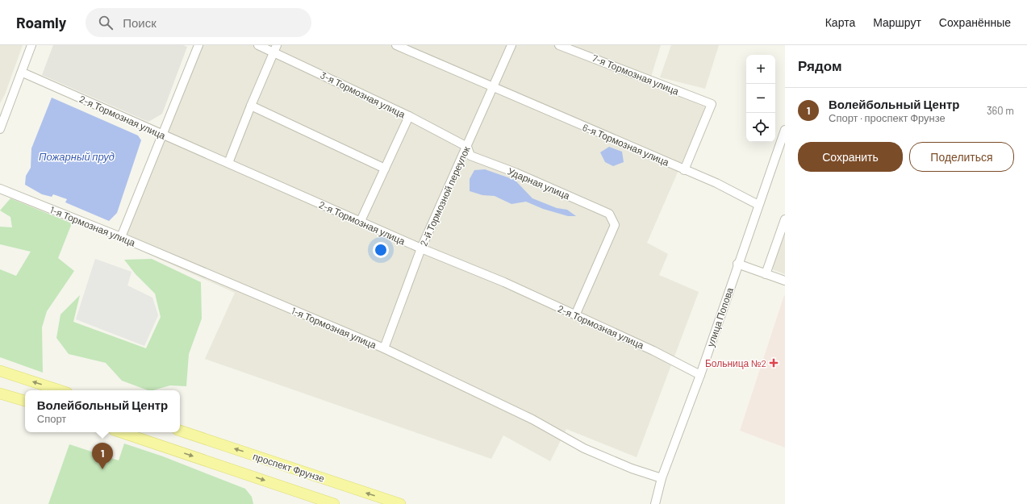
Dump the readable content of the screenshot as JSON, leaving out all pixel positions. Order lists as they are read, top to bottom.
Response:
{
  "streets": {
    "main road": ["проспект Фрунзе"],
    "street": [
      "7-я Тормозная улица",
      "3-я Тормозная улица",
      "2-я Тормозная улица",
      "6-я Тормозная улица",
      "Ударная улица",
      "2-й Тормозной переулок",
      "1-я Тормозная улица",
      "улица Попова"
    ]
  },
  "crossings": [
    ["7-я Тормозная улица", "6-я Тормозная улица"],
    ["3-я Тормозная улица", "Ударная улица"],
    ["3-я Тормозная улица", "2-й Тормозной переулок"],
    ["2-я Тормозная улица", "Ударная улица"],
    ["2-я Тормозная улица", "2-й Тормозной переулок"],
    ["2-я Тормозная улица", "улица Попова"],
    ["6-я Тормозная улица", "2-й Тормозной переулок"],
    ["6-я Тормозная улица", "улица Попова"],
    ["Ударная улица", "2-й Тормозной переулок"],
    ["2-й Тормозной переулок", "1-я Тормозная улица"],
    ["1-я Тормозная улица", "улица Попова"]
  ],
  "water": ["Пожарный пруд"],
  "places": {
    "health": ["Больница №2"]
  },
  "page": {
    "header": "Roamly",
    "search": "Поиск",
    "nav": ["Карта", "Маршрут", "Сохранённые"],
    "heading": "Рядом",
    "map_buttons": ["+", "−"],
    "list": [
      {
        "mark": "1",
        "name": "Волейбольный Центр",
        "note": "Спорт · проспект Фрунзе",
        "value": "360 m"
      }
    ],
    "buttons": ["Сохранить", "Поделиться"],
    "popup": ["Волейбольный Центр", "Спорт"],
    "pins": "1"
  }
}
